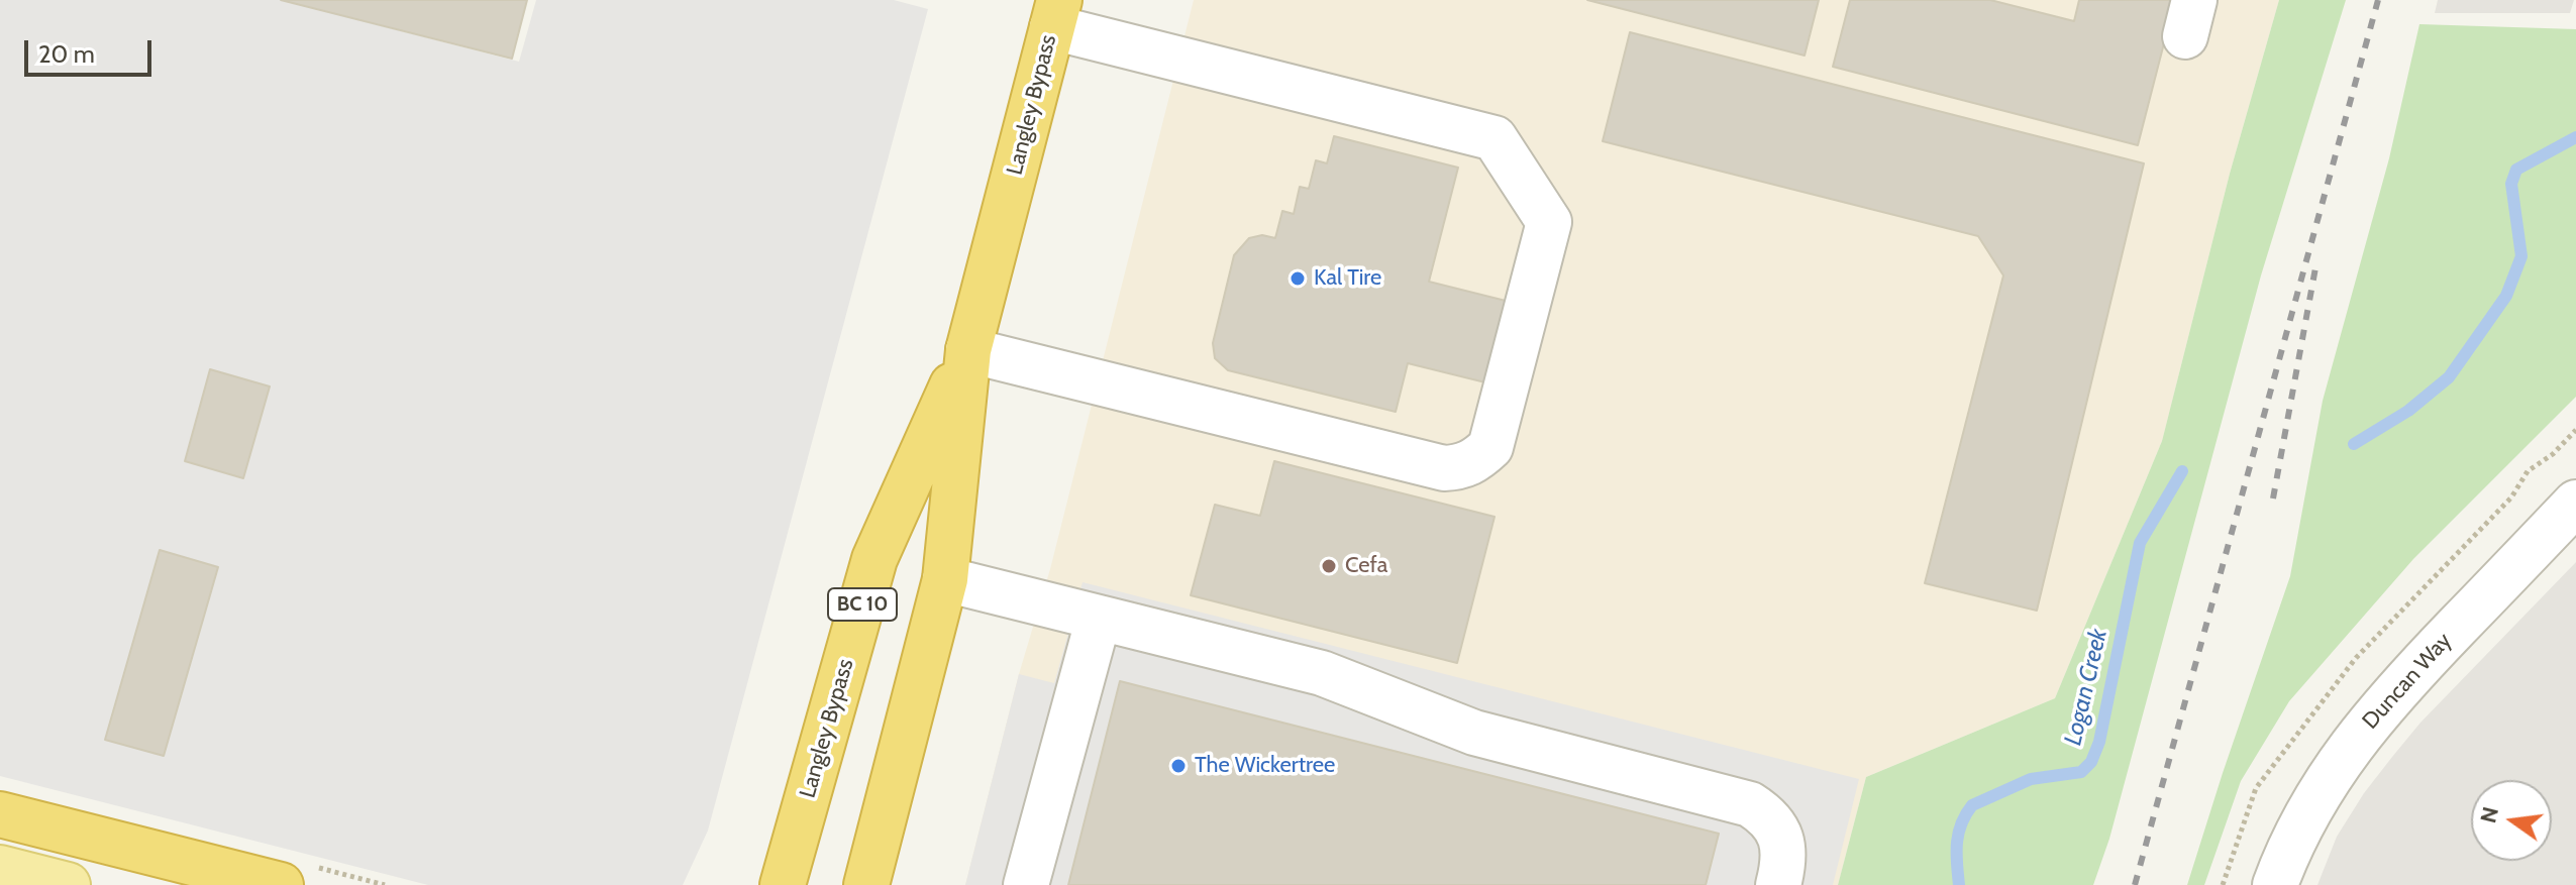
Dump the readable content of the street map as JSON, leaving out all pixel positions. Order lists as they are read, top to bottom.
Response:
{
  "streets": {
    "highway": ["Langley Bypass", "BC 10"],
    "street": ["Duncan Way"]
  },
  "water": ["Logan Creek"],
  "places": ["Kal Tire", "Cefa", "The Wickertree"],
  "scale_bar": "20 m",
  "north": "left"
}
